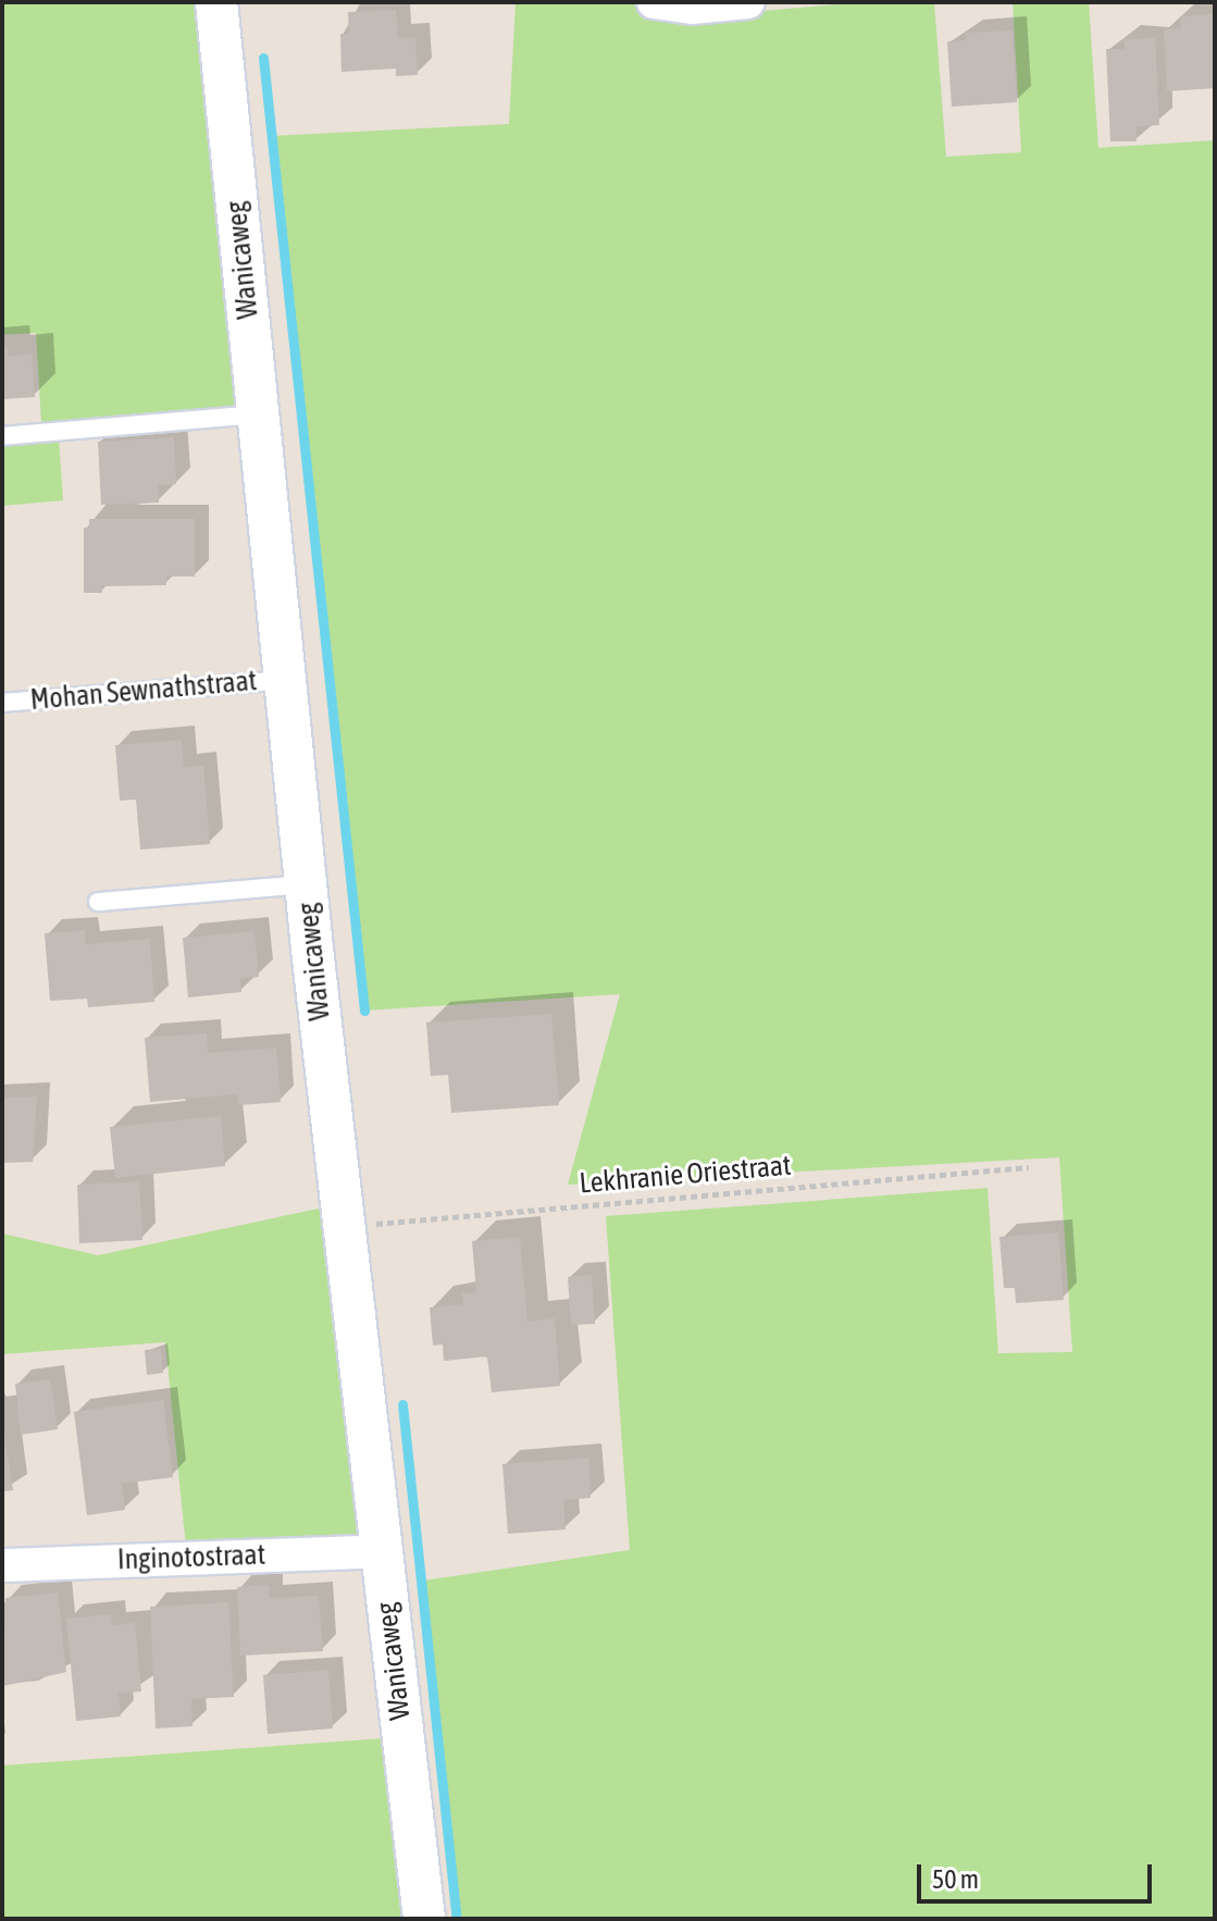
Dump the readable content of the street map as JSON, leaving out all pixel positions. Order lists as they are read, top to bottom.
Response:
{
  "streets": {
    "street": ["Wanicaweg", "Inginotostraat"],
    "lane": ["Mohan Sewnathstraat"],
    "path": ["Lekhranie Oriestraat"]
  },
  "crossings": [
    ["Wanicaweg", "Mohan Sewnathstraat"],
    ["Wanicaweg", "Lekhranie Oriestraat"],
    ["Wanicaweg", "Inginotostraat"]
  ],
  "scale_bar": "50 m"
}
